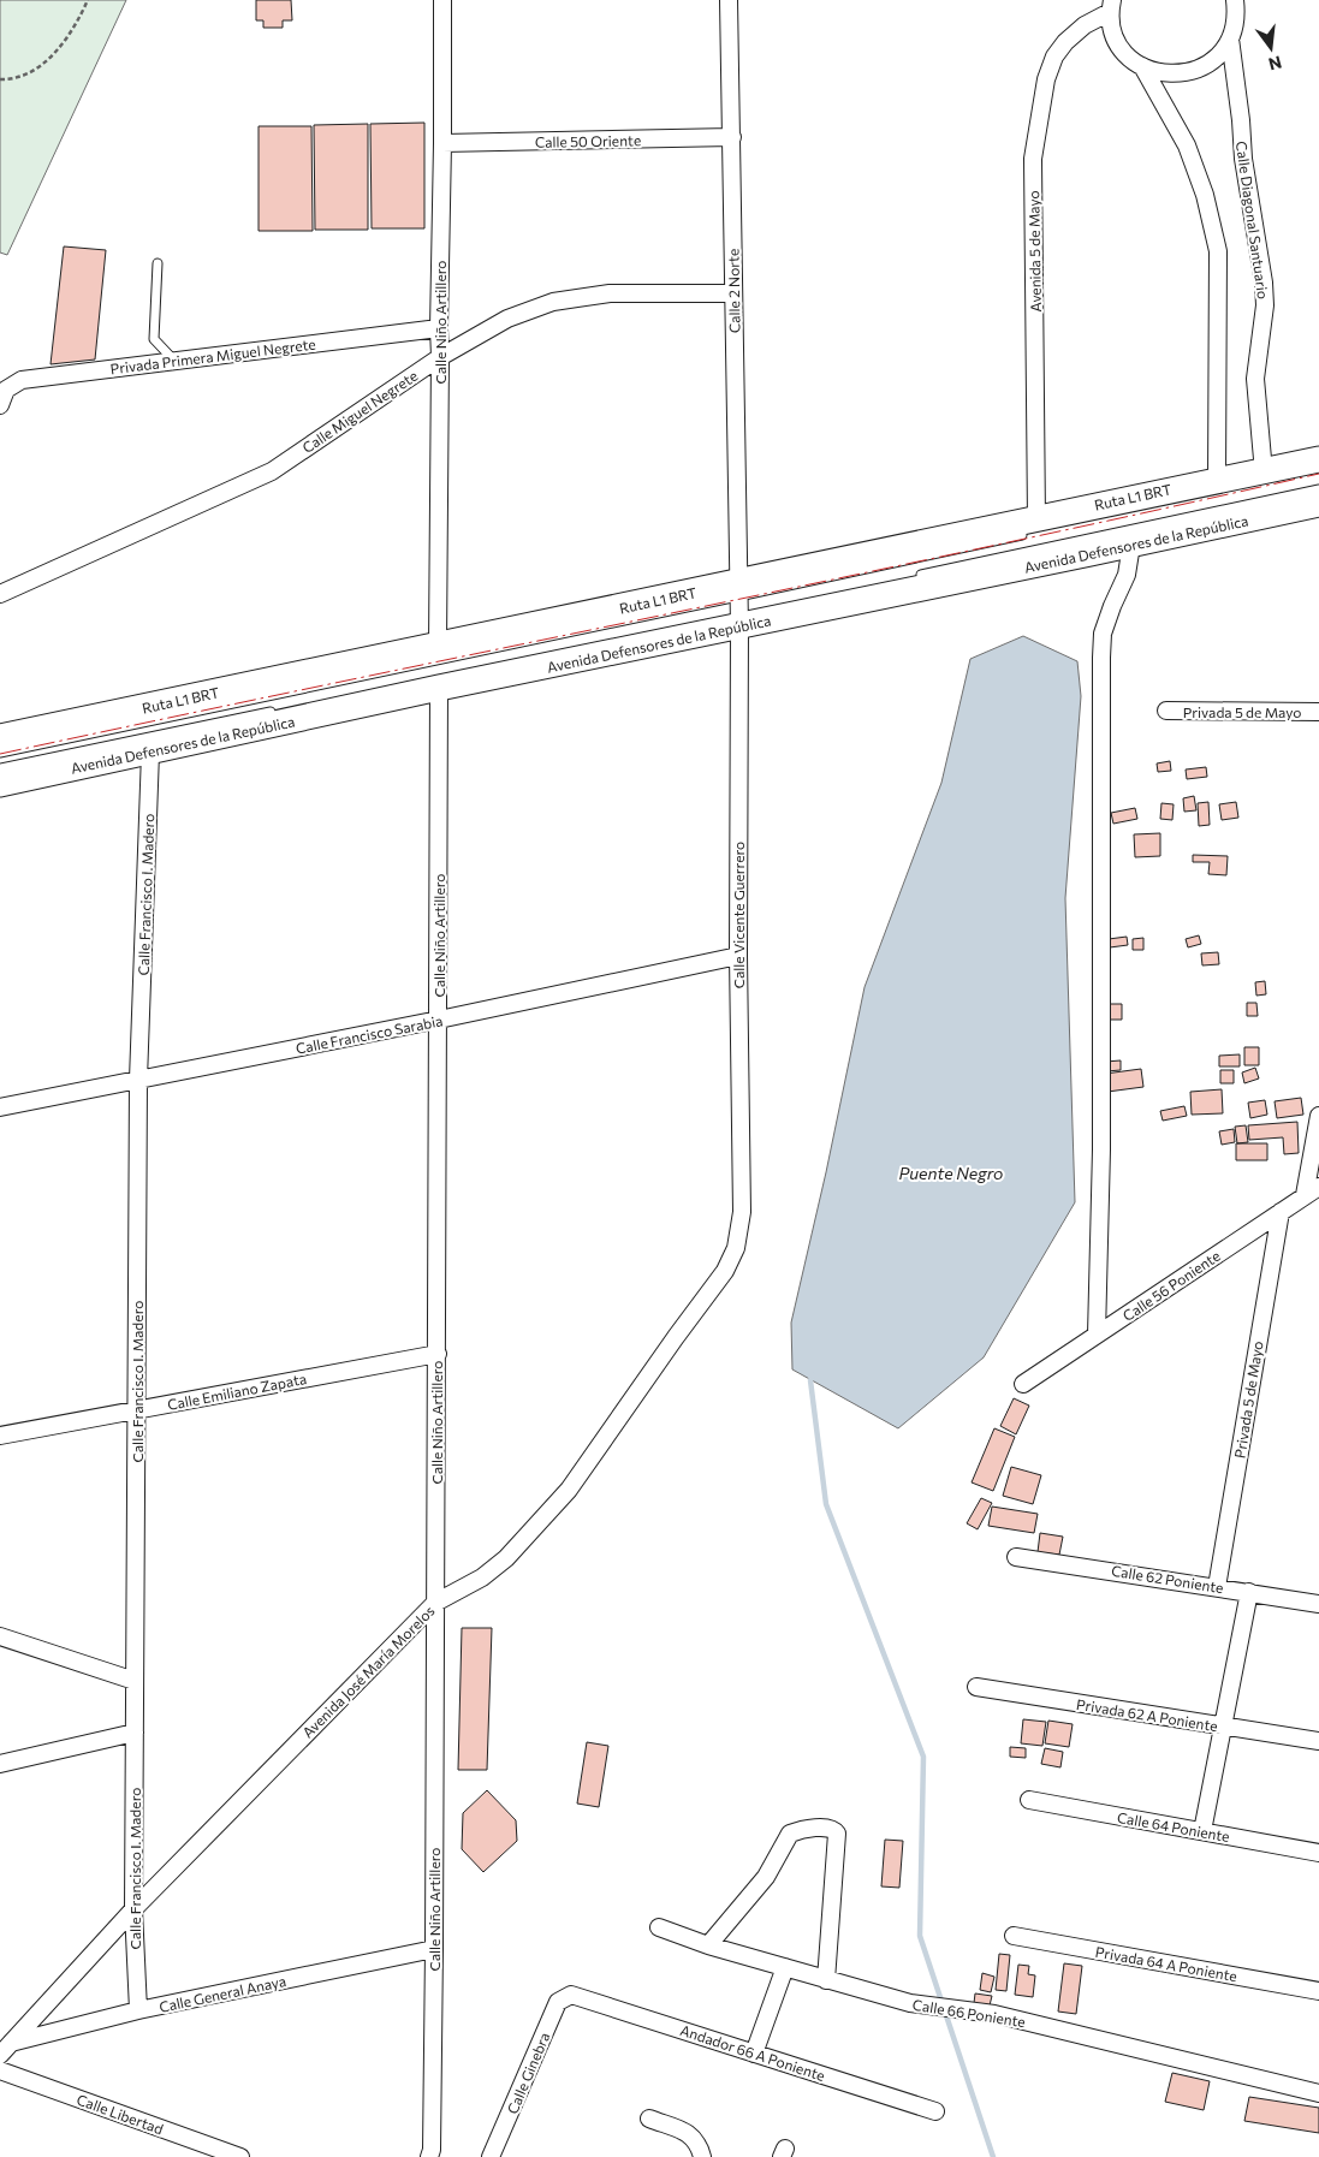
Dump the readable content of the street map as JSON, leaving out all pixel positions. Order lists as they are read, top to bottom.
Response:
{
  "streets": {
    "main road": ["Avenida Defensores de la República"],
    "street": [
      "Calle 50 Oriente",
      "Calle Diagonal Santuario",
      "Avenida 5 de Mayo",
      "Calle 2 Norte",
      "Calle Niño Artillero",
      "Privada Primera Miguel Negrete",
      "Calle Miguel Negrete",
      "Privada 5 de Mayo",
      "Calle Francisco I. Madero",
      "Calle Vicente Guerrero",
      "Calle Francisco Sarabia",
      "Calle 56 Poniente",
      "Calle Emiliano Zapata",
      "Calle 62 Poniente",
      "Avenida José María Morelos",
      "Privada 62 A Poniente",
      "Calle 64 Poniente",
      "Privada 64 A Poniente",
      "Calle General Anaya",
      "Calle 66 Poniente",
      "Andador 66 A Poniente",
      "Calle Ginebra",
      "Calle Libertad"
    ],
    "lane": ["Ruta L1 BRT"]
  },
  "crossings": [
    ["Calle 50 Oriente", "Calle 2 Norte"],
    ["Calle 50 Oriente", "Calle Niño Artillero"],
    ["Calle 2 Norte", "Calle Miguel Negrete"],
    ["Calle 2 Norte", "Ruta L1 BRT"],
    ["Calle 2 Norte", "Calle Vicente Guerrero"],
    ["Calle Niño Artillero", "Privada Primera Miguel Negrete"],
    ["Calle Niño Artillero", "Calle Miguel Negrete"],
    ["Calle Niño Artillero", "Avenida Defensores de la República"],
    ["Calle Niño Artillero", "Calle Francisco Sarabia"],
    ["Calle Niño Artillero", "Calle Emiliano Zapata"],
    ["Calle Niño Artillero", "Avenida José María Morelos"],
    ["Calle Niño Artillero", "Calle General Anaya"],
    ["Ruta L1 BRT", "Calle Vicente Guerrero"],
    ["Avenida Defensores de la República", "Calle Francisco I. Madero"],
    ["Avenida Defensores de la República", "Calle Vicente Guerrero"],
    ["Privada 5 de Mayo", "Calle 56 Poniente"],
    ["Privada 5 de Mayo", "Calle 62 Poniente"],
    ["Calle Francisco I. Madero", "Calle Francisco Sarabia"],
    ["Calle Francisco I. Madero", "Calle Emiliano Zapata"],
    ["Calle Francisco I. Madero", "Avenida José María Morelos"],
    ["Calle Francisco I. Madero", "Calle General Anaya"],
    ["Calle Vicente Guerrero", "Calle Francisco Sarabia"],
    ["Calle Vicente Guerrero", "Avenida José María Morelos"],
    ["Avenida José María Morelos", "Calle General Anaya"],
    ["Andador 66 A Poniente", "Calle Ginebra"]
  ],
  "water": ["Puente Negro"],
  "north": "bottom"
}
